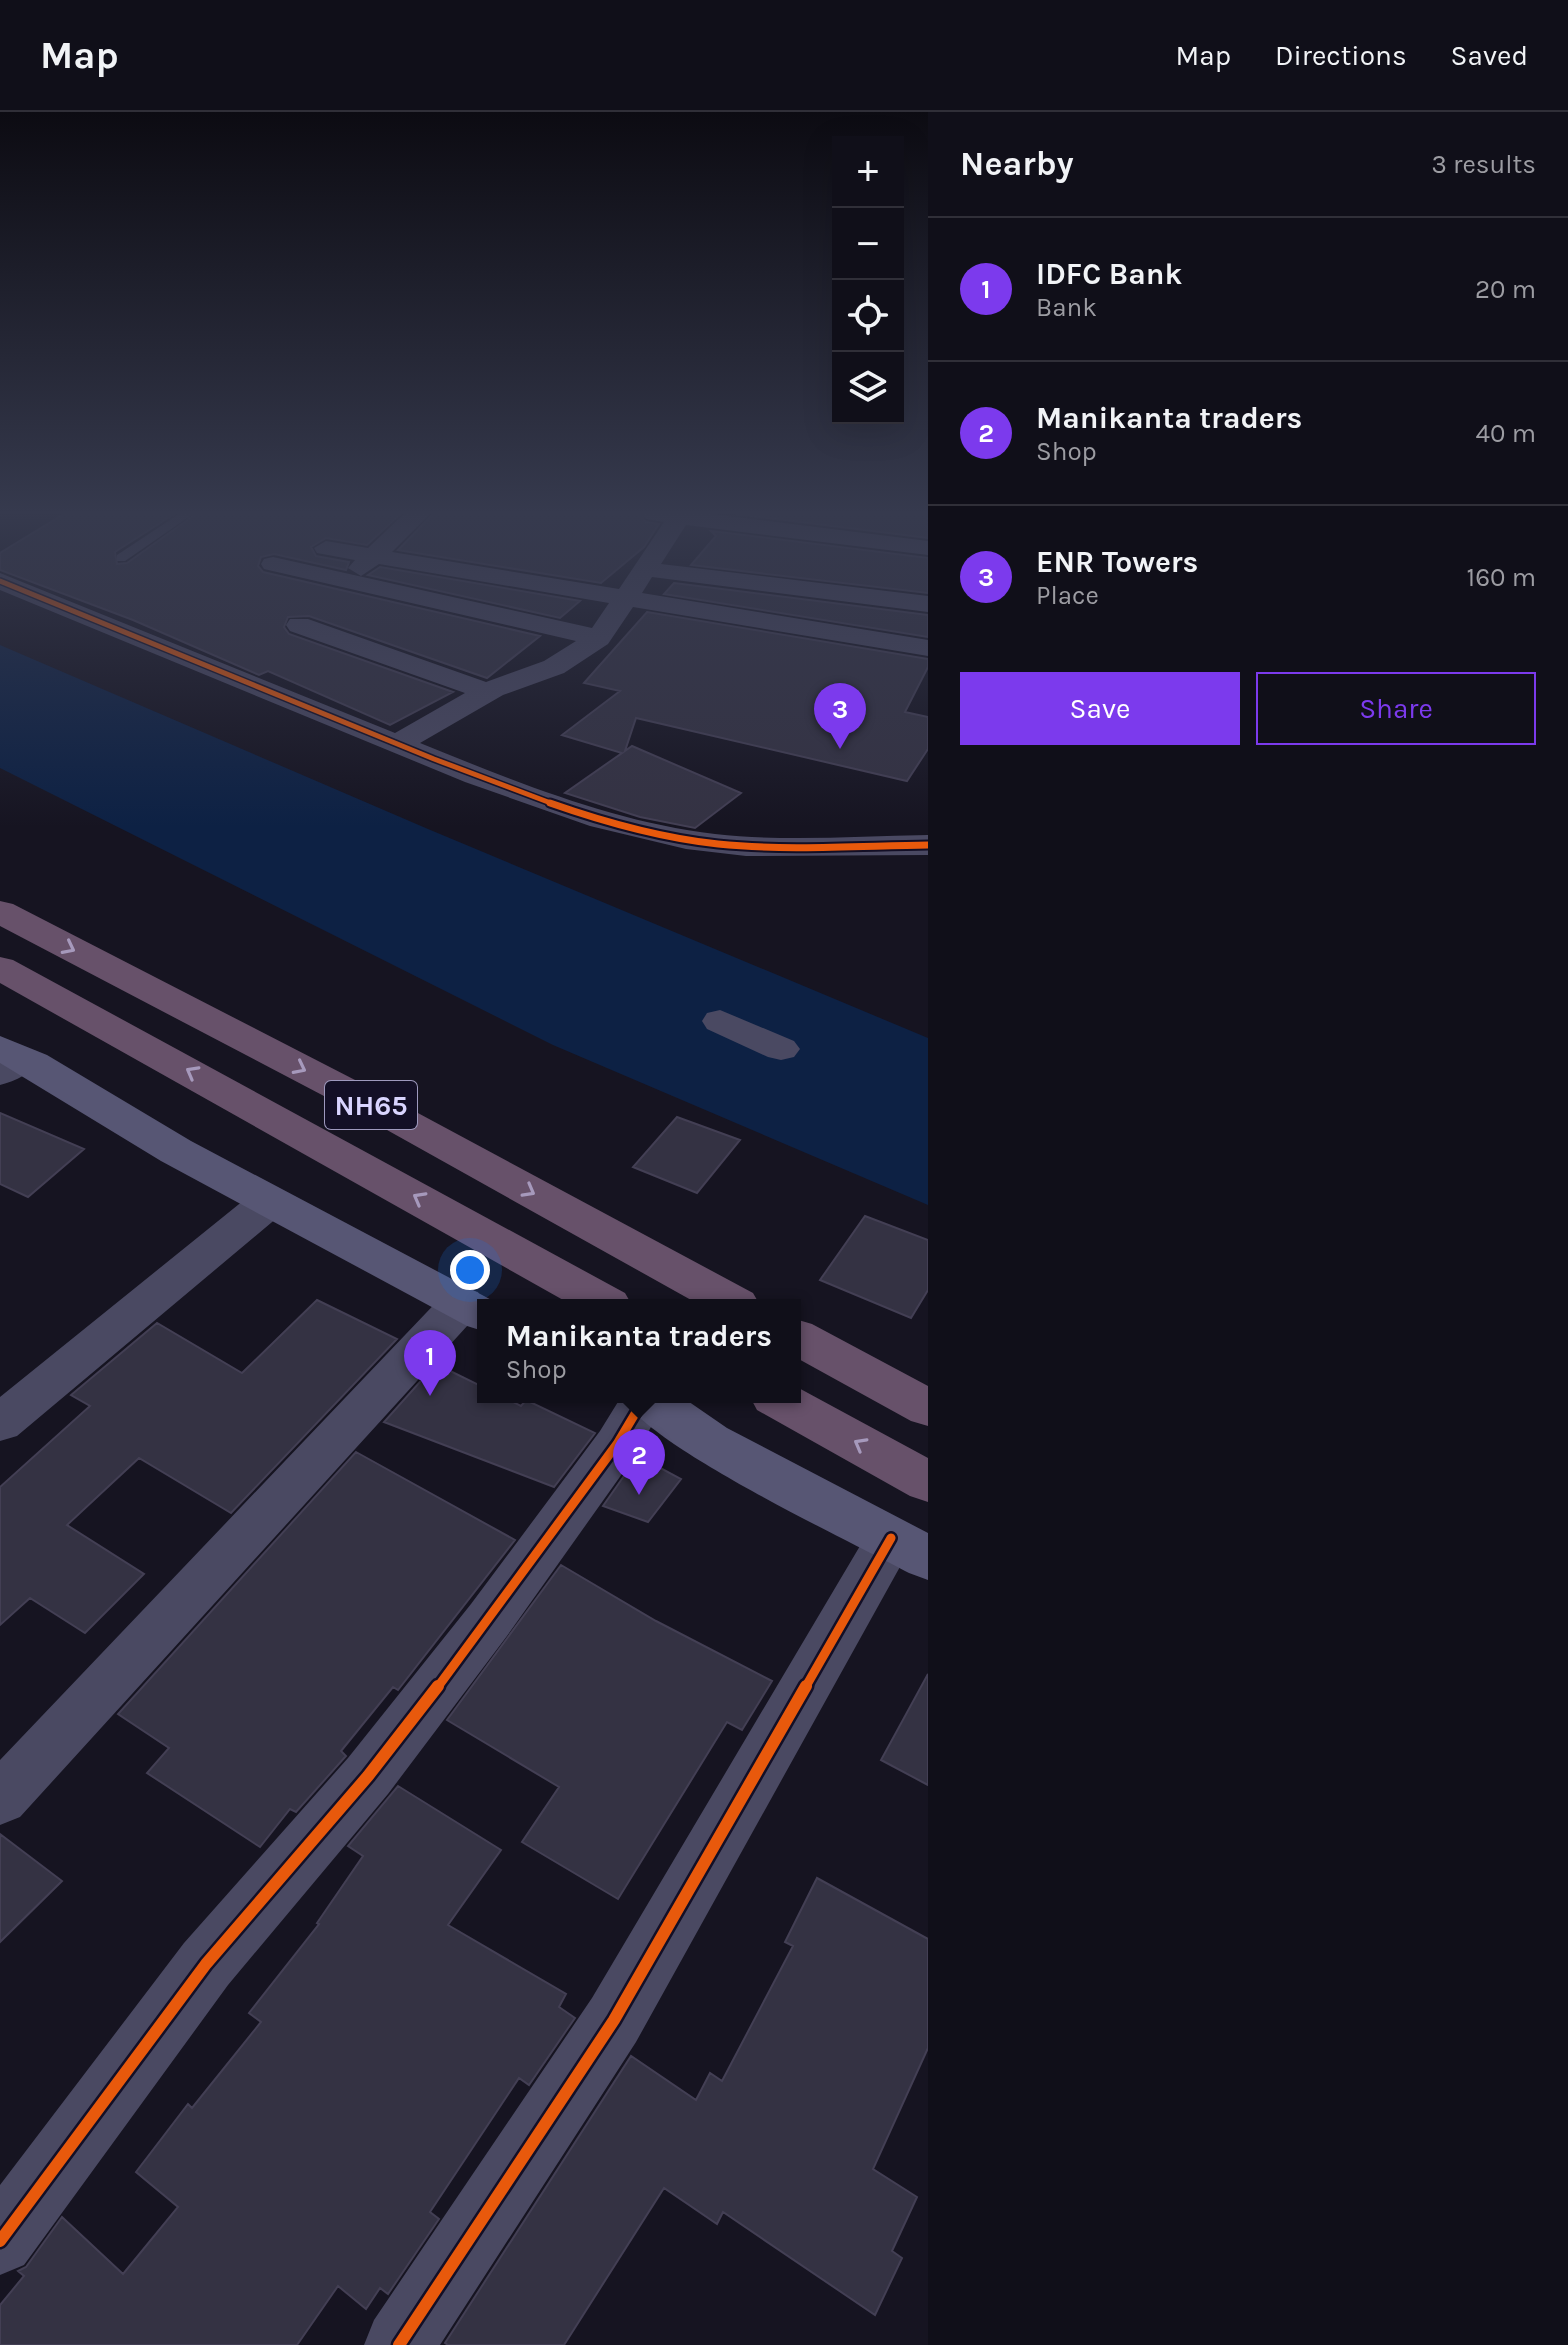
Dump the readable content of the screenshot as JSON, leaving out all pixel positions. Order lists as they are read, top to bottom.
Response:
{
  "streets": {
    "highway": ["NH65"]
  },
  "page": {
    "header": "Map",
    "nav": ["Map", "Directions", "Saved"],
    "heading": ["Nearby", "3 results"],
    "map_buttons": ["+", "−"],
    "list": [
      {
        "mark": "1",
        "name": "IDFC Bank",
        "note": "Bank",
        "value": "20 m"
      },
      {
        "mark": "2",
        "name": "Manikanta traders",
        "note": "Shop",
        "value": "40 m"
      },
      {
        "mark": "3",
        "name": "ENR Towers",
        "note": "Place",
        "value": "160 m"
      }
    ],
    "buttons": ["Save", "Share"],
    "pins": ["3", "1", "2"],
    "popup": ["Manikanta traders", "Shop"]
  }
}
